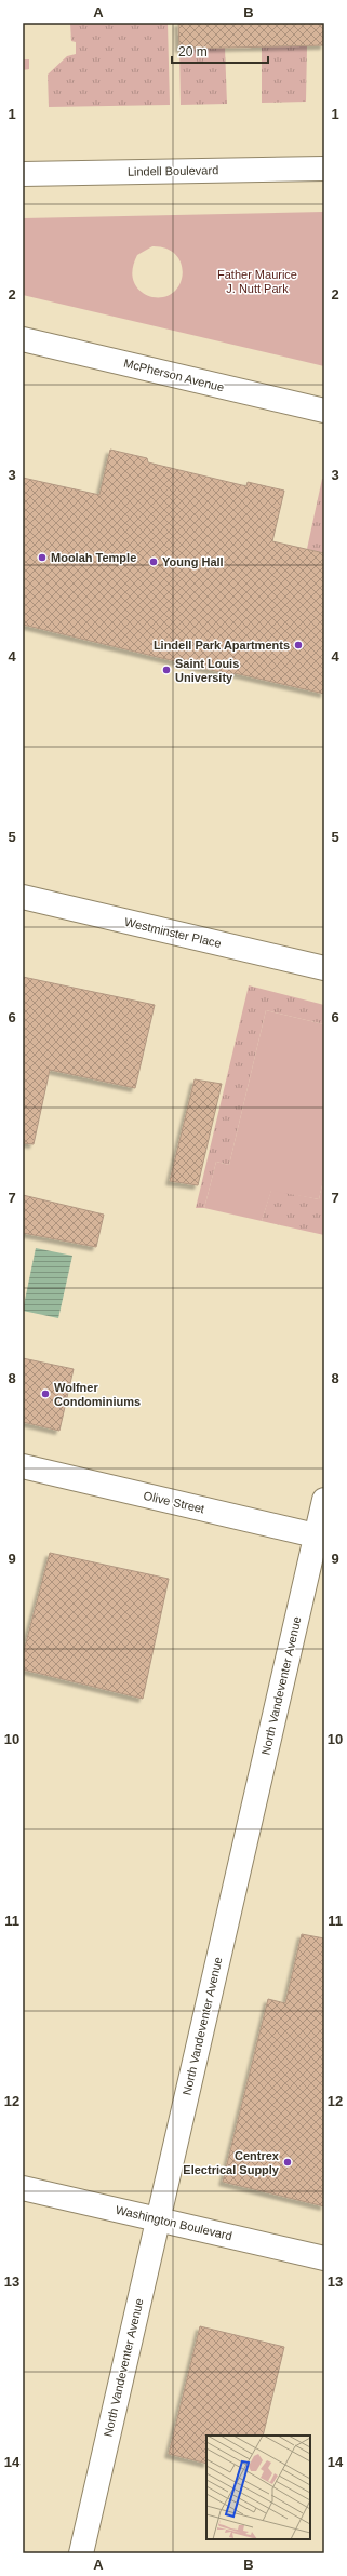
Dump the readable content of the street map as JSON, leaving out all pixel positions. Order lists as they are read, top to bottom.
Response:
{
  "streets": {
    "main road": [
      "Lindell Boulevard",
      "McPherson Avenue",
      "Westminster Place",
      "Olive Street",
      "North Vandeventer Avenue",
      "Washington Boulevard"
    ]
  },
  "crossings": [
    ["Olive Street", "North Vandeventer Avenue"],
    ["North Vandeventer Avenue", "Washington Boulevard"]
  ],
  "parks": ["Father Maurice J. Nutt Park"],
  "places": [
    "Moolah Temple",
    "Young Hall",
    "Lindell Park Apartments",
    "Saint Louis University",
    "Wolfner Condominiums",
    "Centrex Electrical Supply"
  ],
  "scale_bar": "20 m",
  "grid": {
    "columns": ["A", "B"],
    "rows": [
      "1",
      "2",
      "3",
      "4",
      "5",
      "6",
      "7",
      "8",
      "9",
      "10",
      "11",
      "12",
      "13",
      "14"
    ]
  }
}
